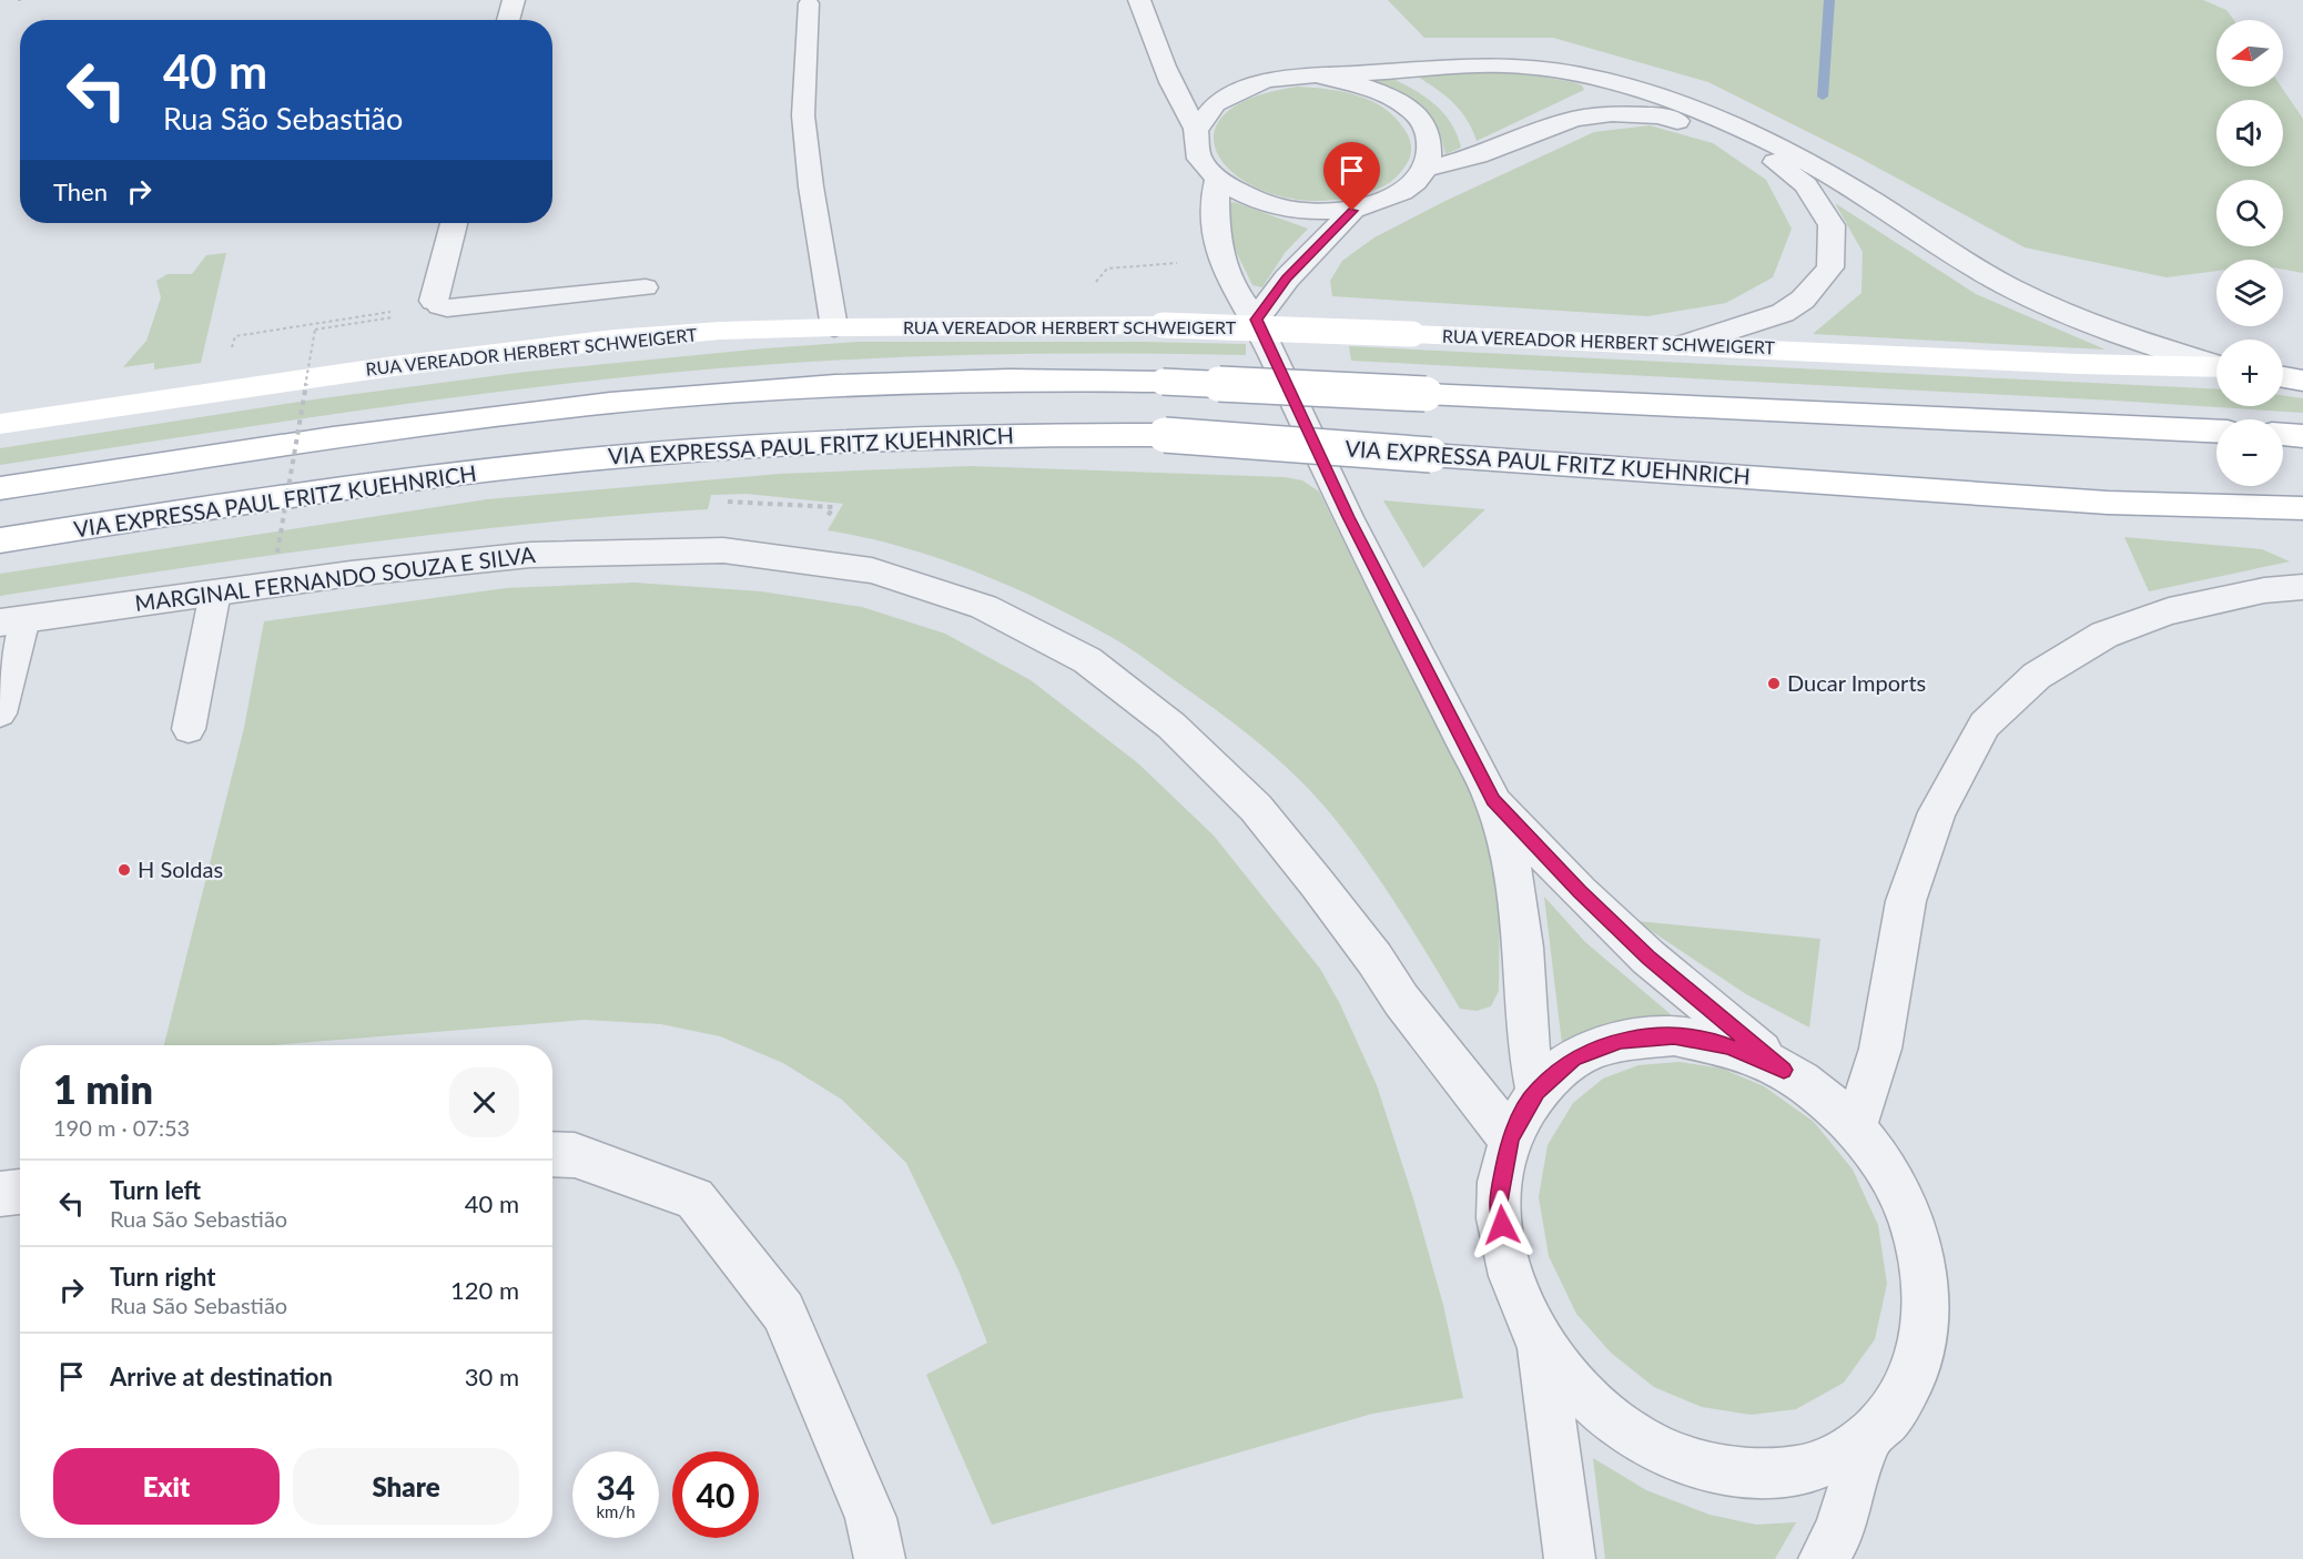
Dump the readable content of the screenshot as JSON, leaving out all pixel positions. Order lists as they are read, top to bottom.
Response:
{
  "streets": {
    "main road": ["RUA VEREADOR HERBERT SCHWEIGERT", "VIA EXPRESSA PAUL FRITZ KUEHNRICH"],
    "street": ["MARGINAL FERNANDO SOUZA E SILVA"]
  },
  "places": ["Ducar Imports", "H Soldas"],
  "north": "left",
  "page": {
    "map_buttons": ["+", "−"],
    "turn": ["40 m", "Rua São Sebastião"],
    "then": "Then",
    "heading": ["1 min", "190 m · 07:53"],
    "list": [
      {
        "name": "Turn left",
        "note": "Rua São Sebastião",
        "value": "40 m"
      },
      {
        "name": "Turn right",
        "note": "Rua São Sebastião",
        "value": "120 m"
      },
      {
        "name": "Arrive at destination",
        "value": "30 m"
      }
    ],
    "buttons": ["Exit", "Share"],
    "speed": "34 km/h",
    "limit": "40"
  }
}
